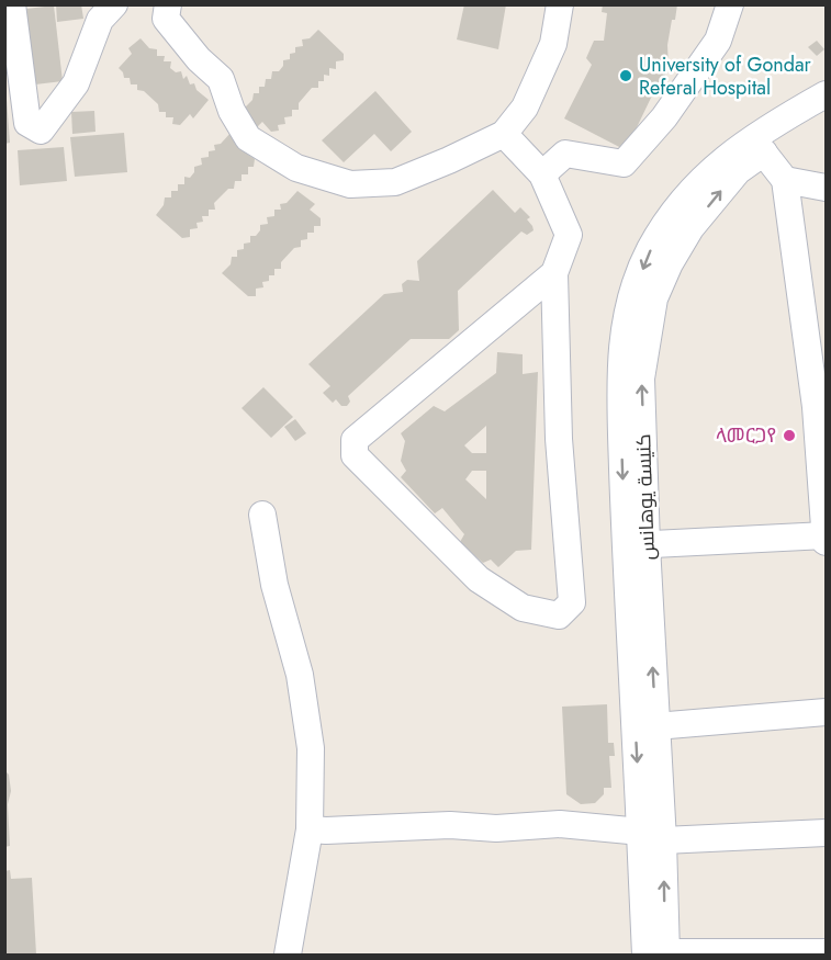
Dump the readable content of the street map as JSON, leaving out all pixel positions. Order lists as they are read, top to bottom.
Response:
{
  "streets": {
    "street": ["كنيسة يوهانس"]
  },
  "places": ["University of Gondar Referal Hospital", "ላመርጋየ"]
}
